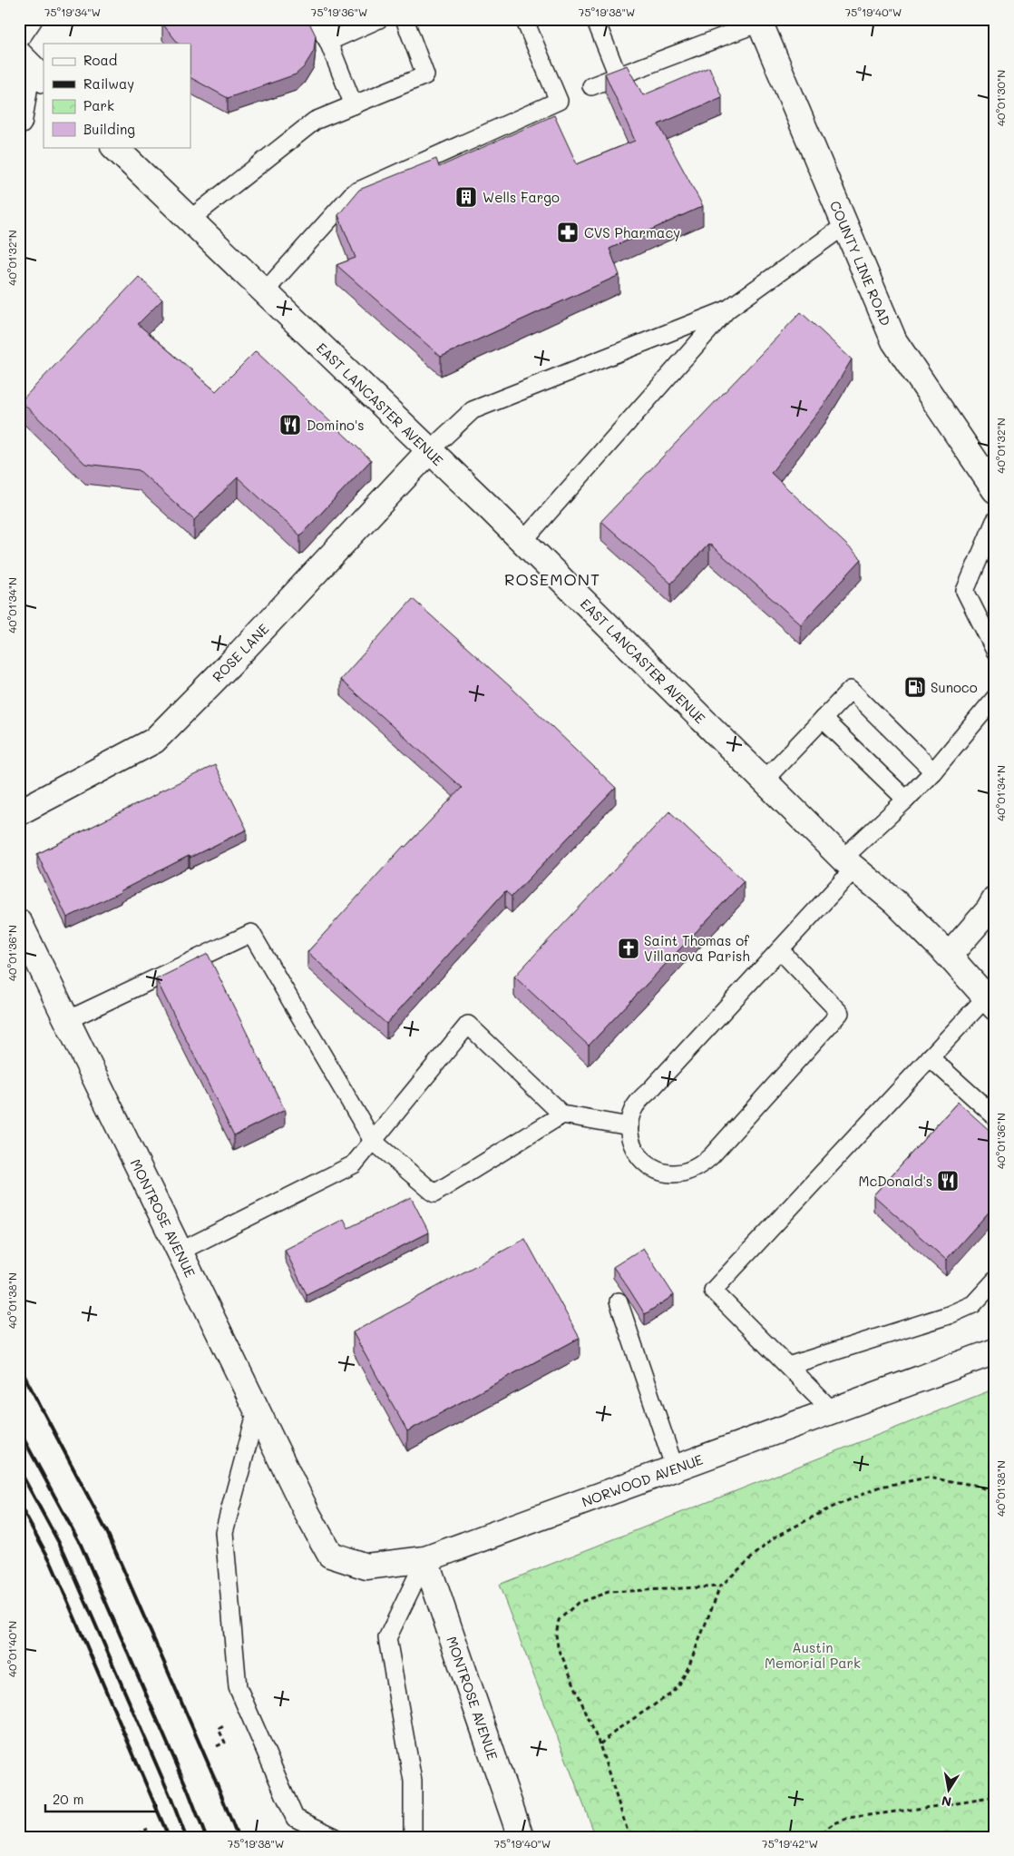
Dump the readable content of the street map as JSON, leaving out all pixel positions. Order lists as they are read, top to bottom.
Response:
{
  "streets": {
    "main road": [
      "COUNTY LINE ROAD",
      "EAST LANCASTER AVENUE",
      "ROSE LANE",
      "MONTROSE AVENUE",
      "NORWOOD AVENUE"
    ]
  },
  "crossings": [
    ["EAST LANCASTER AVENUE", "ROSE LANE"],
    ["MONTROSE AVENUE", "NORWOOD AVENUE"]
  ],
  "districts": ["ROSEMONT"],
  "parks": ["Austin Memorial Park"],
  "places": {
    "building": ["Wells Fargo"],
    "pharmacy": ["CVS Pharmacy"],
    "restaurant": ["Domino's", "McDonald's"],
    "fuel station": ["Sunoco"],
    "church": ["Saint Thomas of Villanova Parish"]
  },
  "legend": [
    "Road",
    "Railway",
    "Park",
    "Building"
  ],
  "scale_bar": "20 m",
  "north": "bottom",
  "coordinates": [
    "75°19'34\"W",
    "75°19'36\"W",
    "75°19'38\"W",
    "75°19'40\"W",
    "40°01'30\"N",
    "40°01'32\"N",
    "40°01'34\"N",
    "40°01'36\"N",
    "40°01'38\"N",
    "40°01'40\"N",
    "75°19'42\"W"
  ]
}
